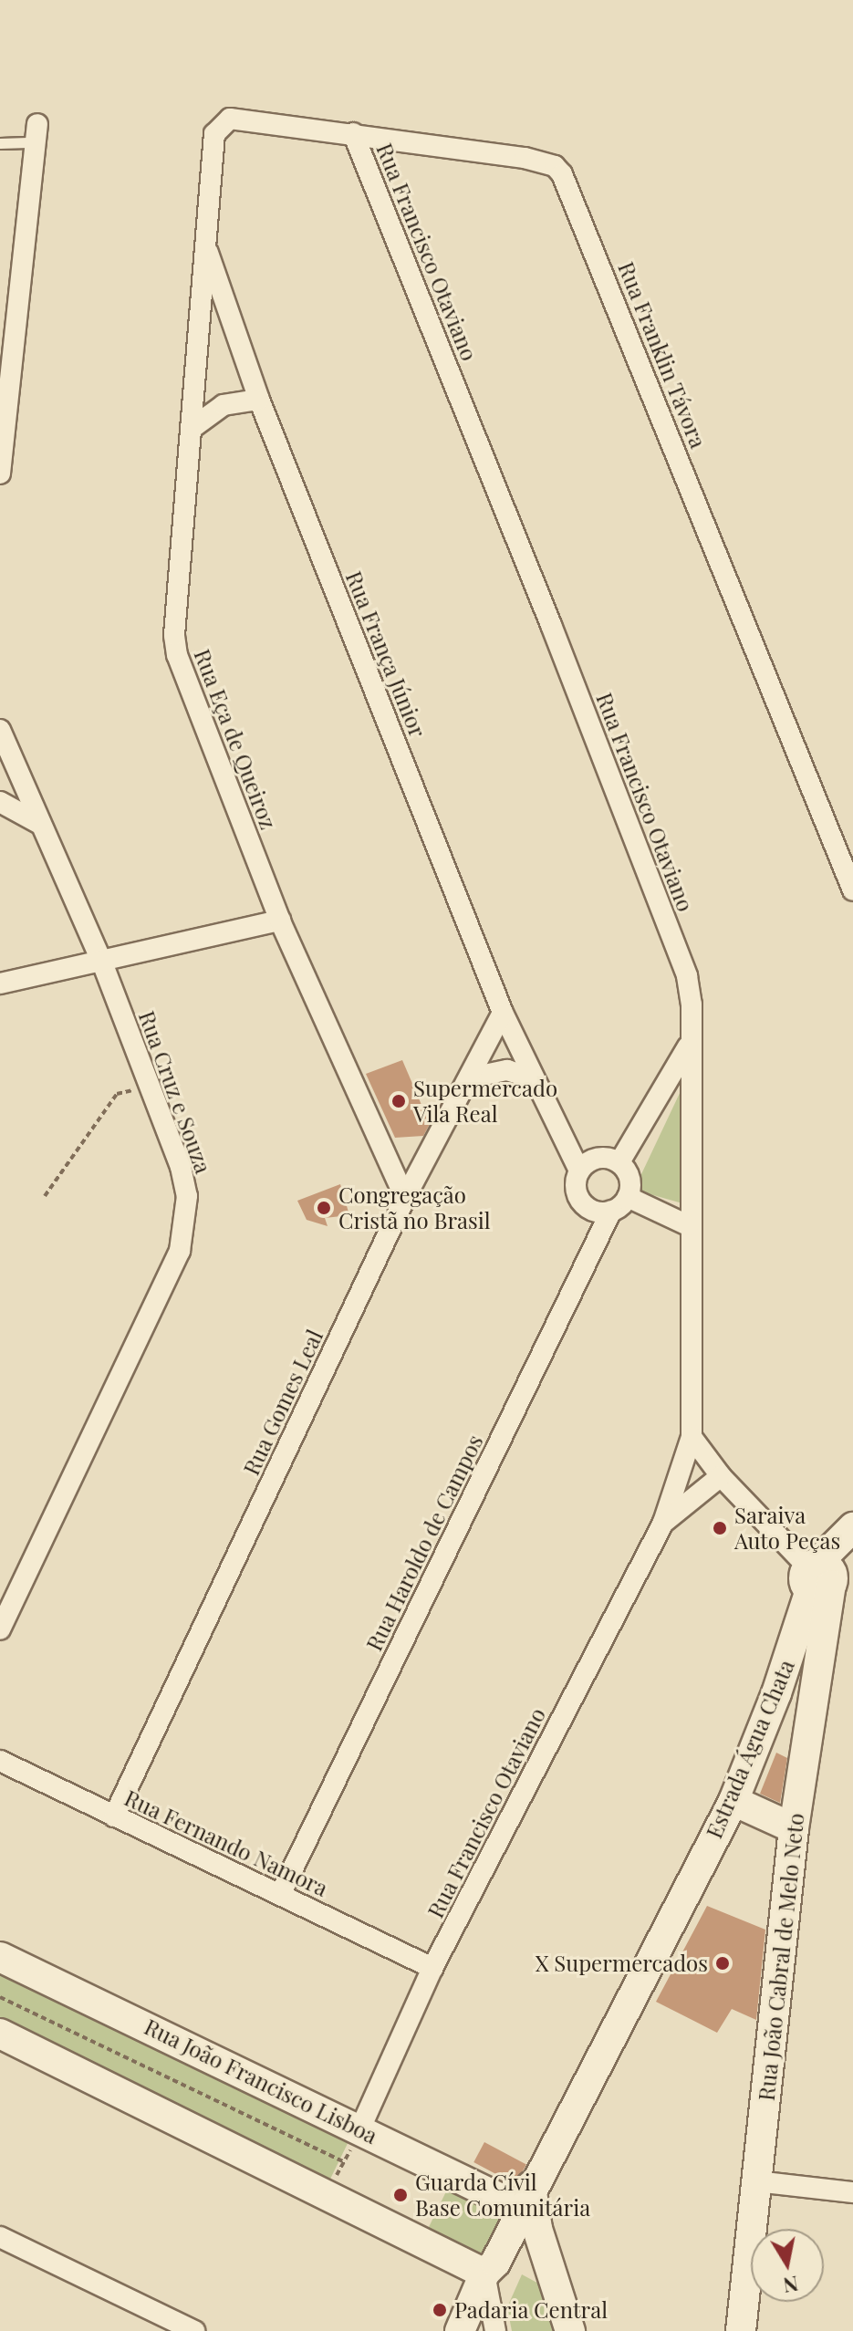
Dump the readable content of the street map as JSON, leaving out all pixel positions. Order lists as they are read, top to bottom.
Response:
{
  "streets": {
    "street": [
      "Rua Francisco Otaviano",
      "Rua Franklin Távora",
      "Rua França Júnior",
      "Rua Eça de Queiroz",
      "Rua Cruz e Souza",
      "Rua Gomes Leal",
      "Rua Haroldo de Campos",
      "Estrada Água Chata",
      "Rua Fernando Namora",
      "Rua João Cabral de Melo Neto",
      "Rua João Francisco Lisboa"
    ]
  },
  "crossings": [
    ["Rua Francisco Otaviano", "Rua Franklin Távora"],
    ["Rua Francisco Otaviano", "Rua Fernando Namora"],
    ["Rua Francisco Otaviano", "Rua João Francisco Lisboa"],
    ["Rua Franklin Távora", "Rua Eça de Queiroz"],
    ["Rua França Júnior", "Rua Eça de Queiroz"],
    ["Rua França Júnior", "Rua Gomes Leal"],
    ["Rua França Júnior", "Rua Haroldo de Campos"],
    ["Rua Eça de Queiroz", "Rua Gomes Leal"],
    ["Rua Gomes Leal", "Rua Fernando Namora"],
    ["Rua Haroldo de Campos", "Rua Fernando Namora"],
    ["Estrada Água Chata", "Rua João Cabral de Melo Neto"],
    ["Estrada Água Chata", "Rua João Francisco Lisboa"]
  ],
  "places": [
    "Supermercado Vila Real",
    "Congregação Cristã no Brasil",
    "Saraiva Auto Peças",
    "X Supermercados",
    "Guarda Cívil Base Comunitária",
    "Padaria Central"
  ],
  "north": "bottom"
}
